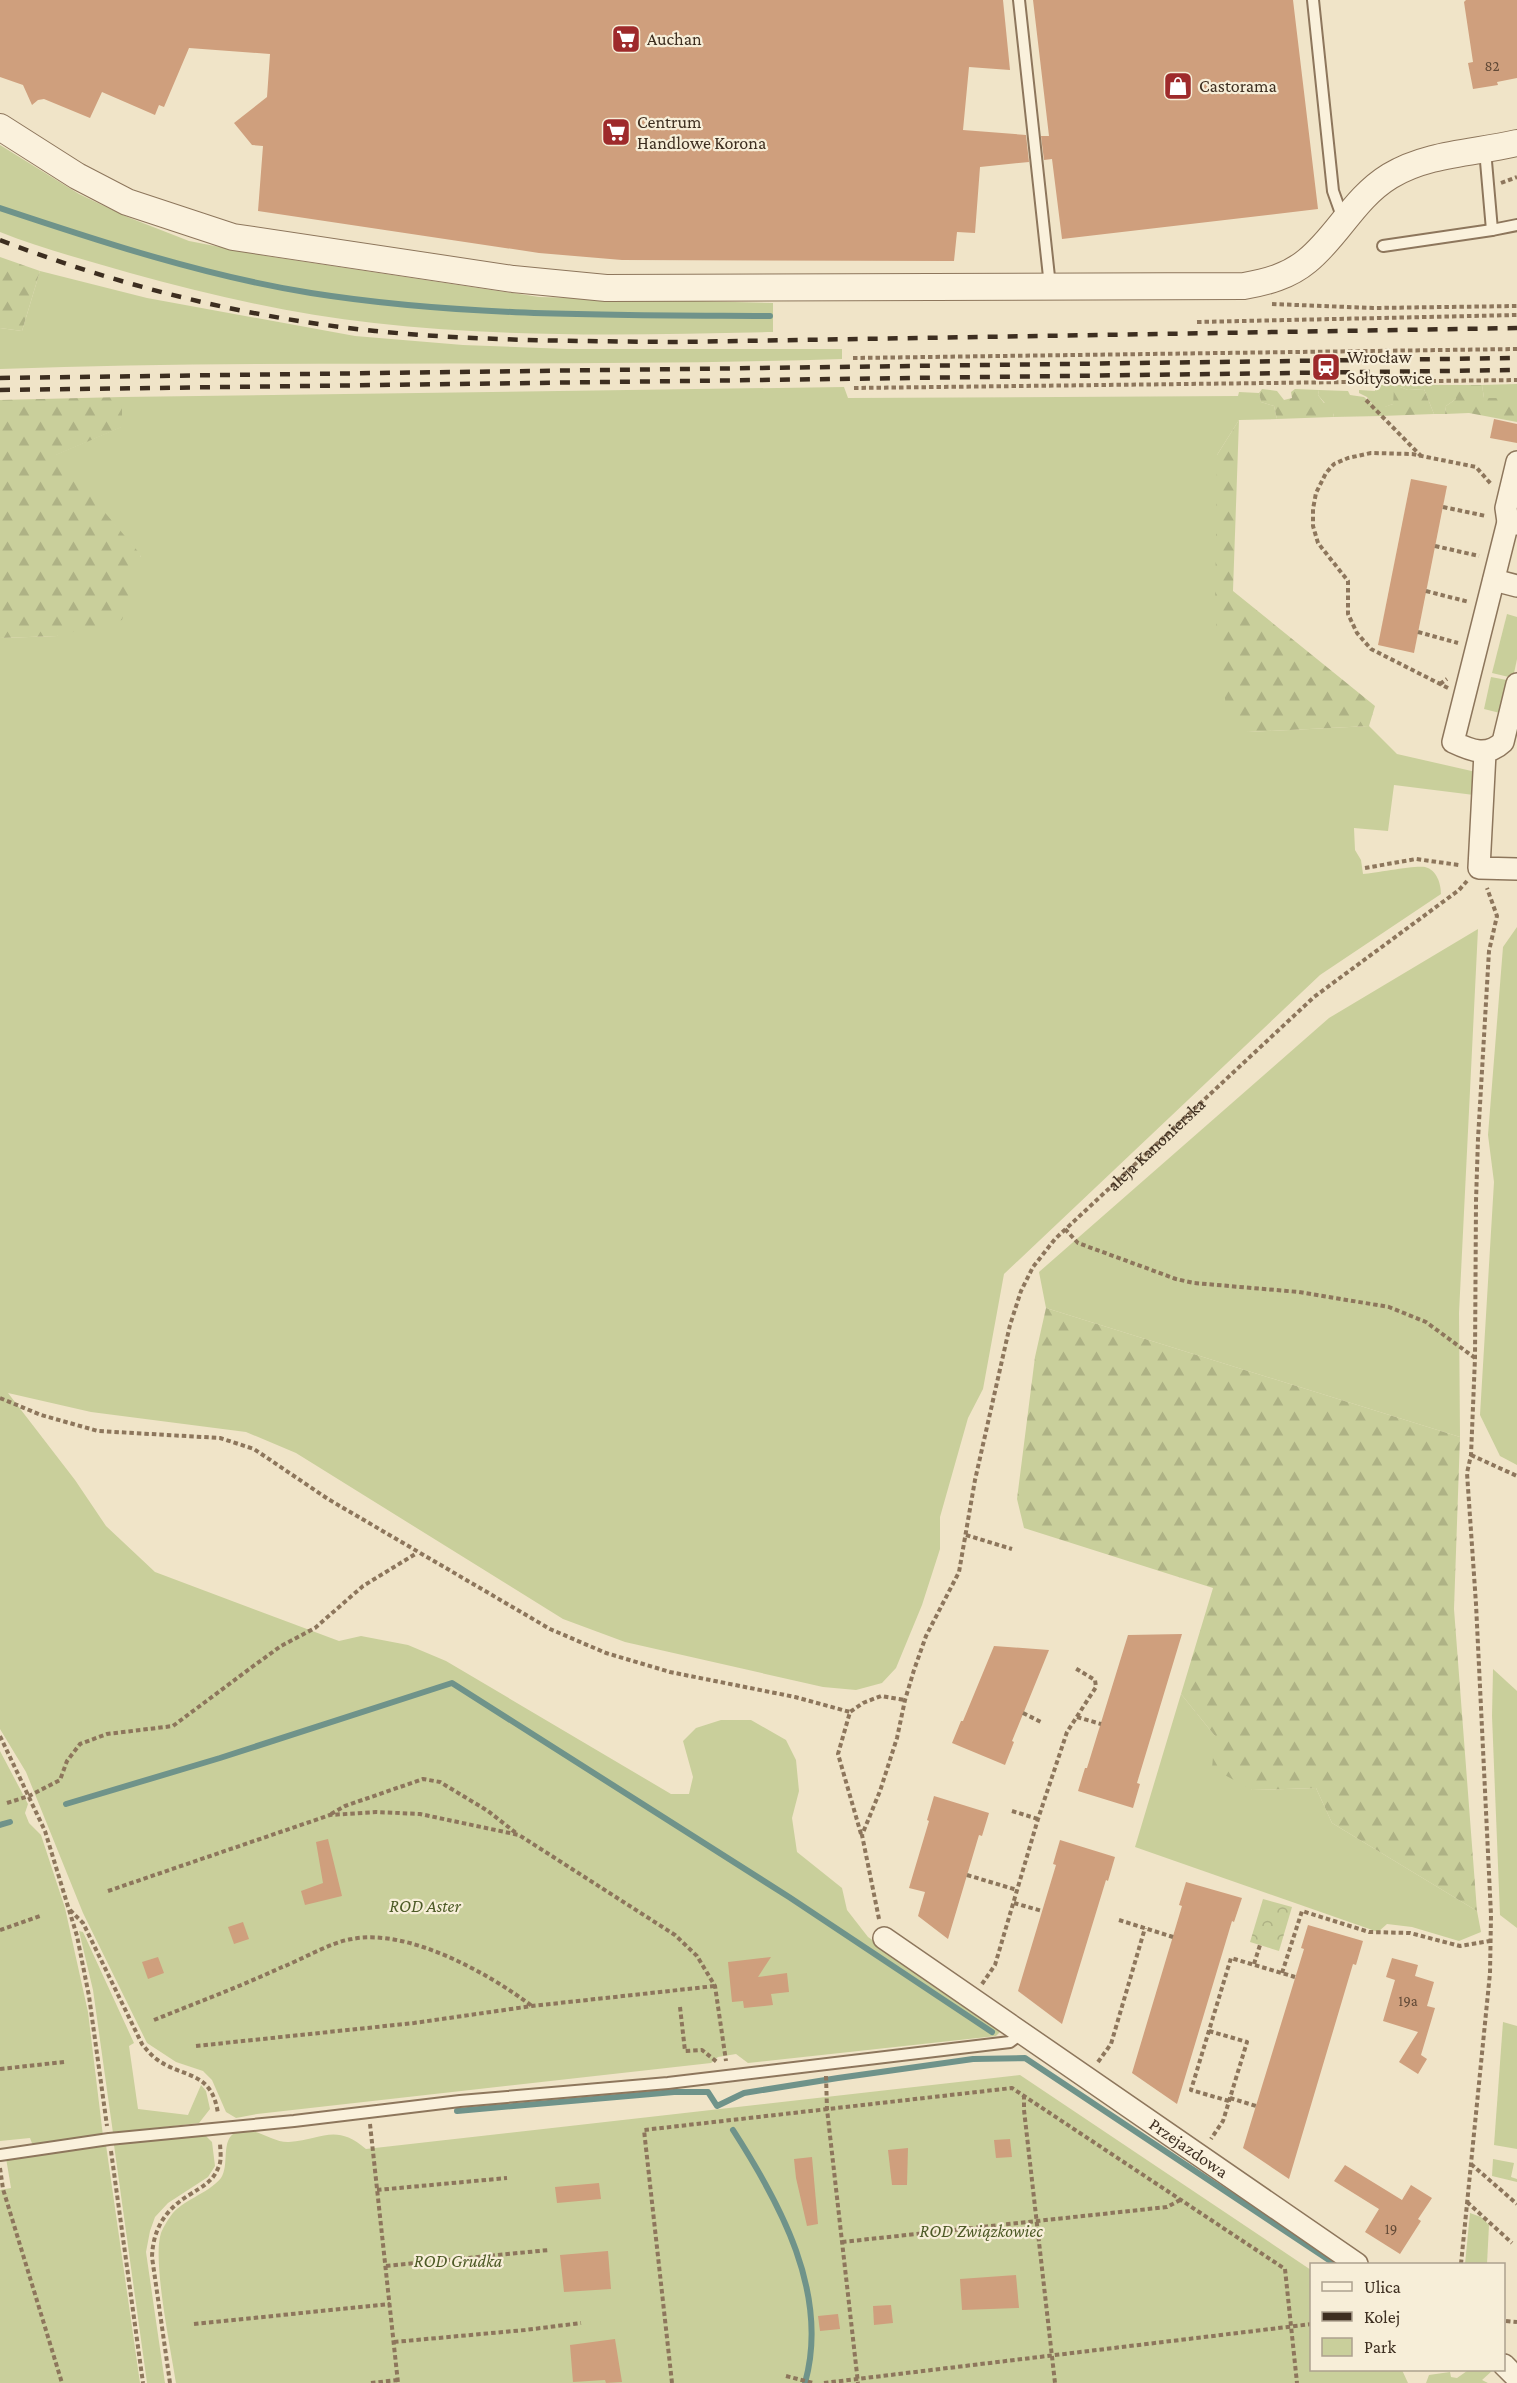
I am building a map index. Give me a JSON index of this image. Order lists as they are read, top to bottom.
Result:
{
  "streets": {
    "street": ["Przejazdowa"],
    "path": ["aleja Kanonierska"]
  },
  "parks": ["ROD Aster", "ROD Związkowiec", "ROD Grudka"],
  "places": {
    "supermarket": ["Auchan", "Centrum Handlowe Korona"],
    "shop": ["Castorama"],
    "station": ["Wrocław Sołtysowice"]
  },
  "house_numbers": ["82", "19a", "19"],
  "legend": ["Ulica", "Kolej", "Park"]
}
